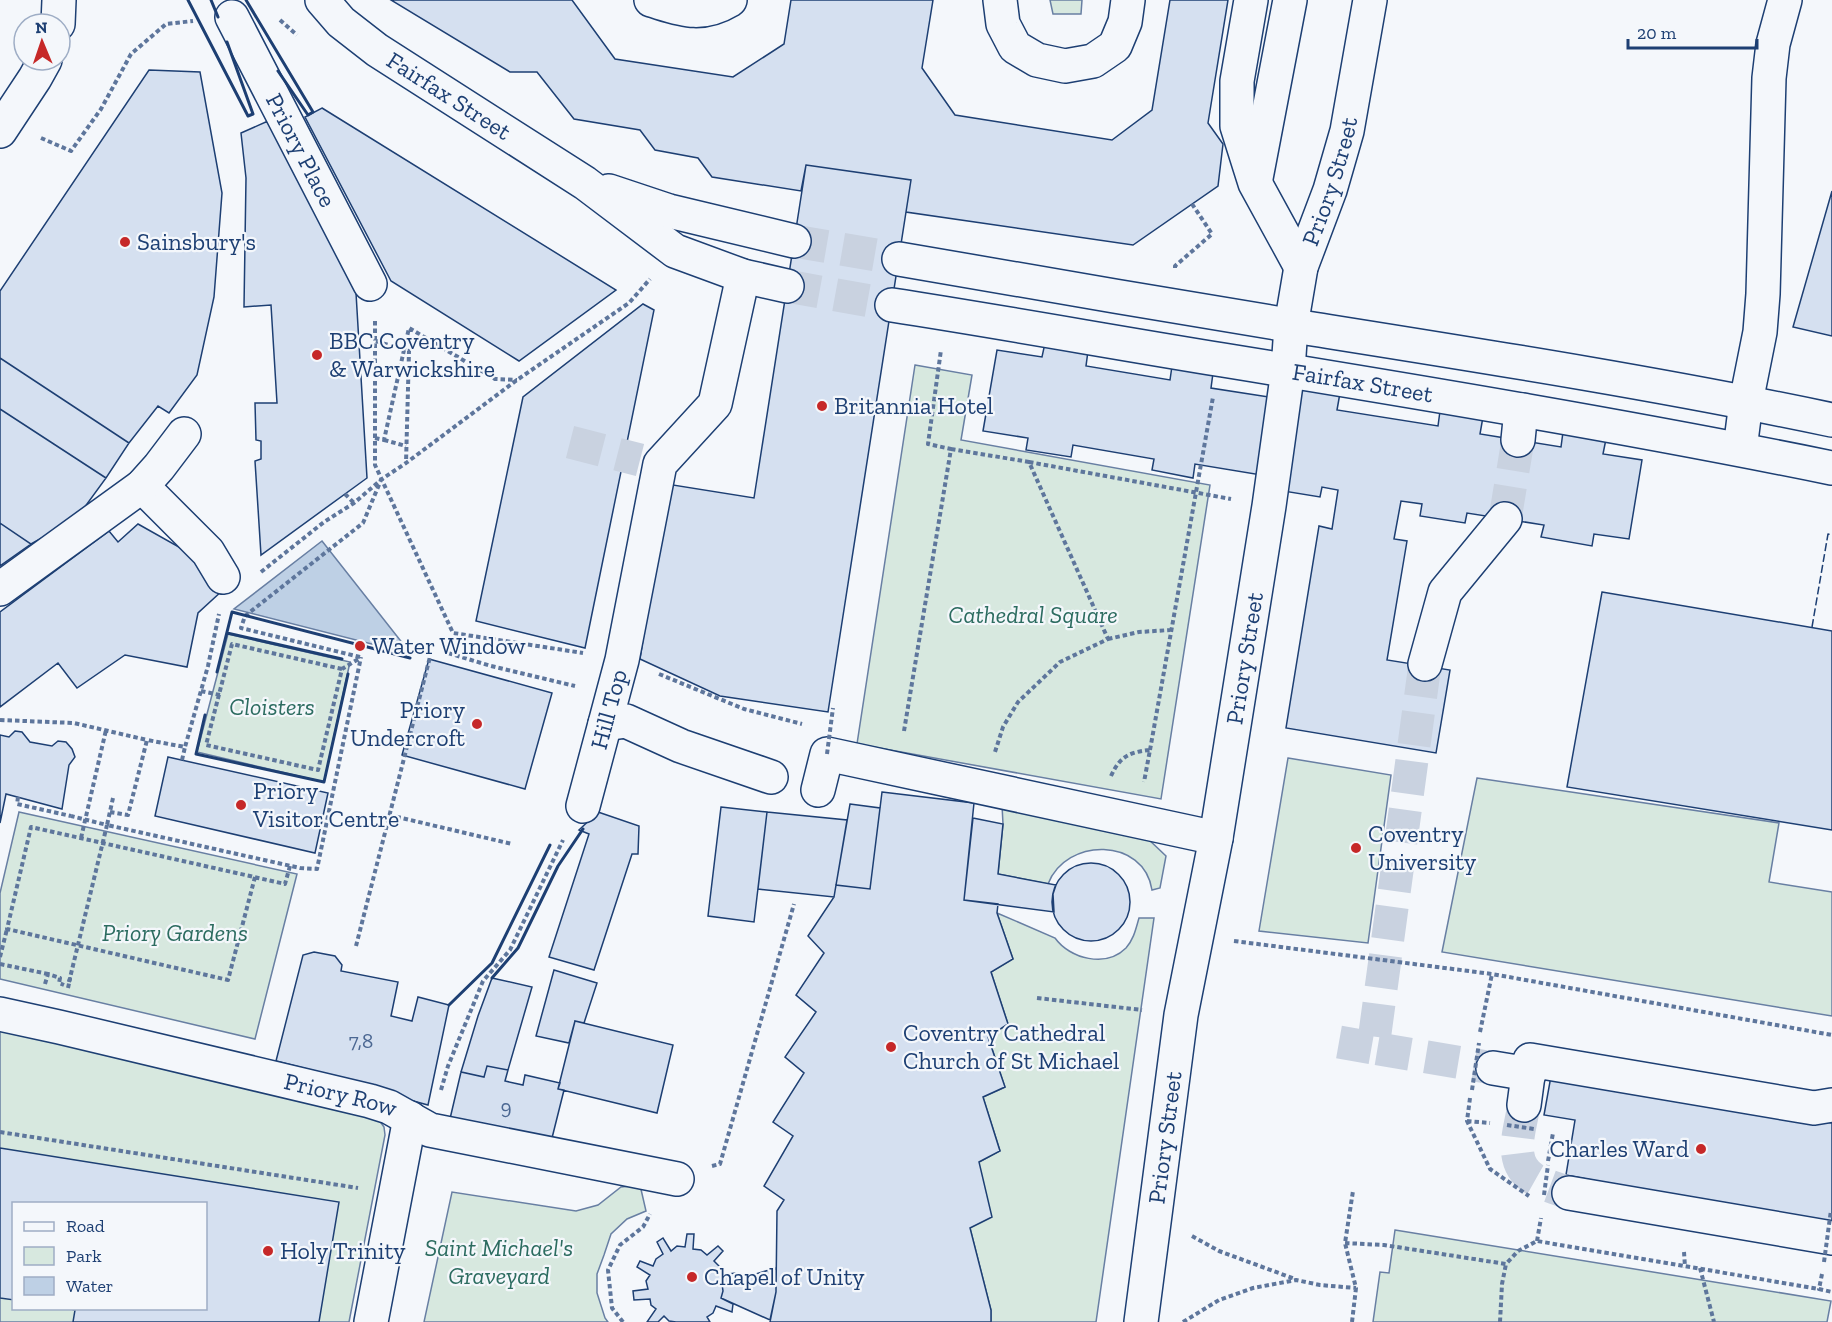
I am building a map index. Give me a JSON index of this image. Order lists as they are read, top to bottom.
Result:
{
  "streets": {
    "street": [
      "Fairfax Street",
      "Priory Place",
      "Priory Street",
      "Hill Top",
      "Priory Row"
    ]
  },
  "crossings": [
    ["Fairfax Street", "Priory Street"],
    ["Fairfax Street", "Hill Top"]
  ],
  "parks": [
    "Cathedral Square",
    "Cloisters",
    "Priory Gardens",
    "Saint Michael's Graveyard"
  ],
  "places": [
    "Sainsbury's",
    "BBC Coventry & Warwickshire",
    "Britannia Hotel",
    "Water Window",
    "Priory Undercroft",
    "Priory Visitor Centre",
    "Coventry University",
    "Coventry Cathedral Church of St Michael",
    "Charles Ward",
    "Holy Trinity",
    "Chapel of Unity"
  ],
  "house_numbers": ["7,8", "9"],
  "legend": ["Road", "Park", "Water"],
  "scale_bar": "20 m",
  "north": "top"
}
